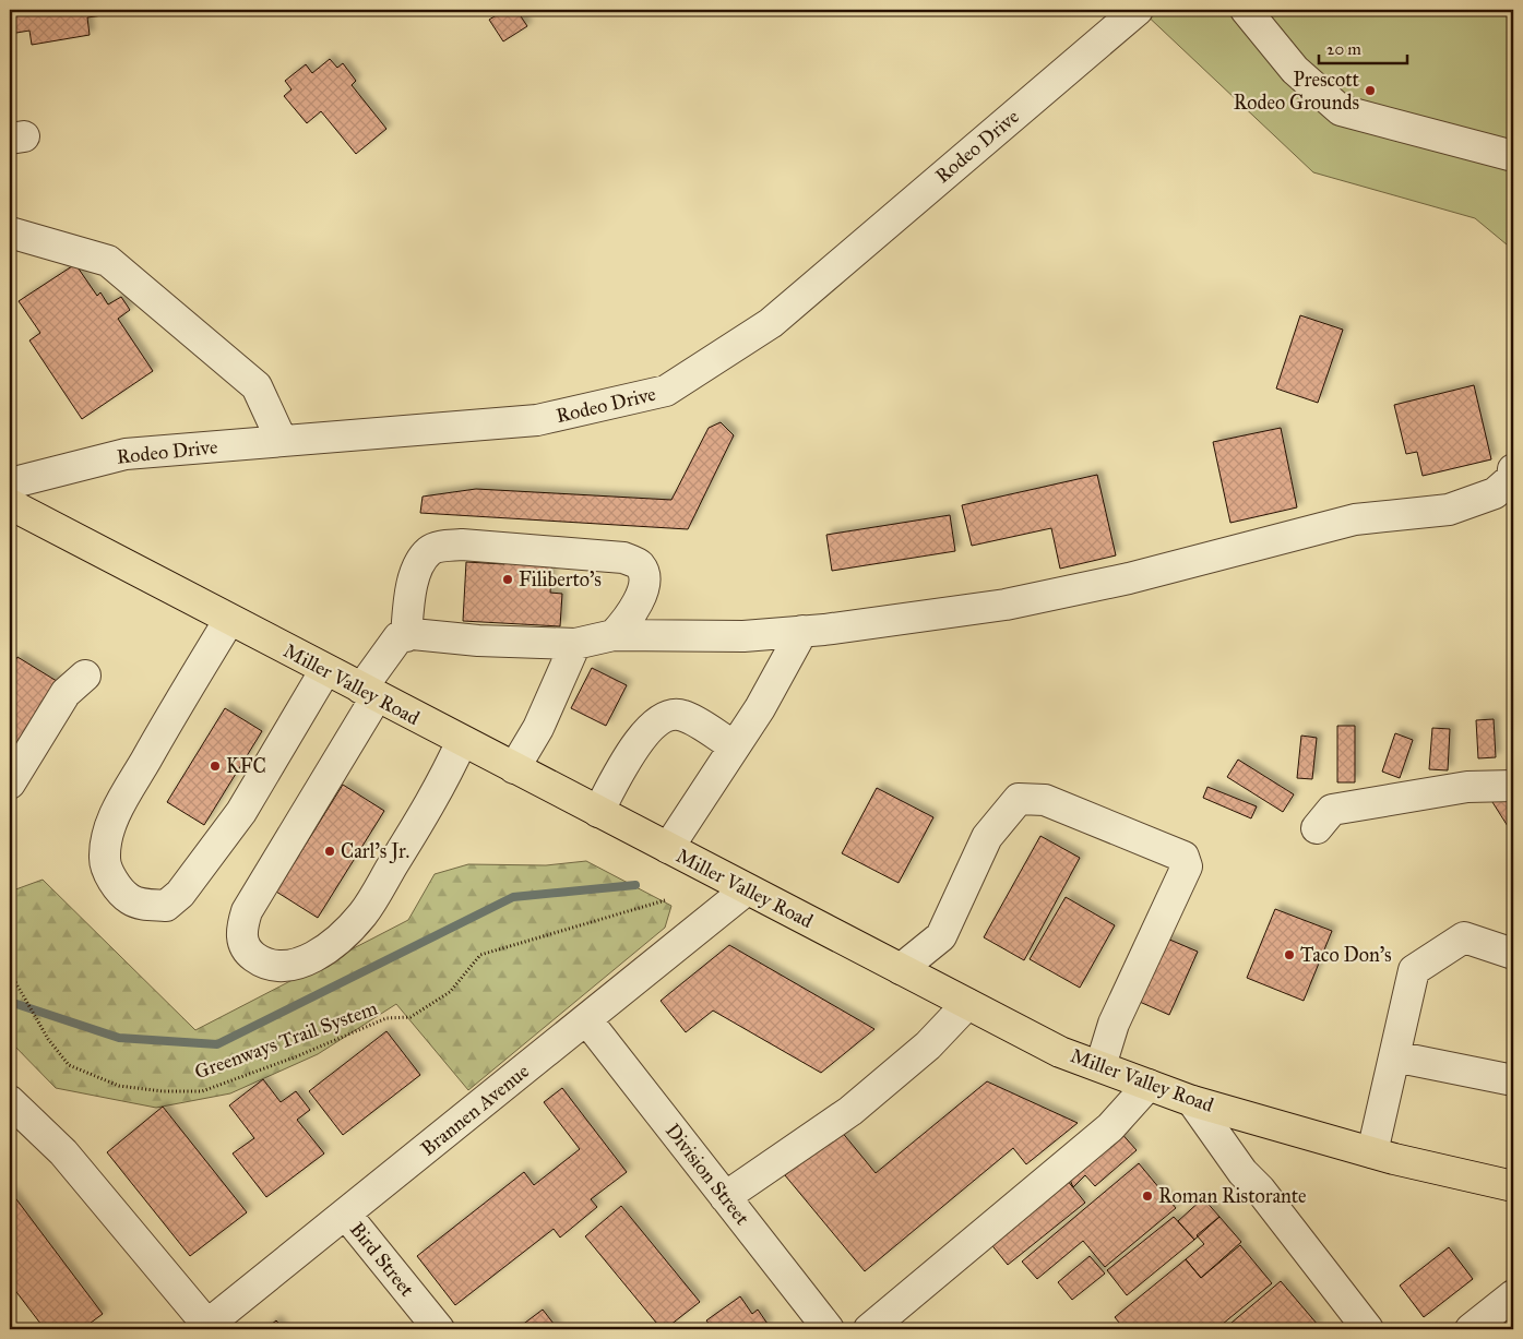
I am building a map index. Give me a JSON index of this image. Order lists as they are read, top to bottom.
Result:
{
  "streets": {
    "main road": ["Miller Valley Road"],
    "street": [
      "Rodeo Drive",
      "Brannen Avenue",
      "Division Street",
      "Bird Street"
    ],
    "path": ["Greenways Trail System"]
  },
  "crossings": [
    ["Miller Valley Road", "Brannen Avenue"],
    ["Brannen Avenue", "Division Street"],
    ["Brannen Avenue", "Bird Street"]
  ],
  "places": [
    "Prescott Rodeo Grounds",
    "Filiberto's",
    "KFC",
    "Carl's Jr.",
    "Taco Don's",
    "Roman Ristorante"
  ],
  "scale_bar": "20 m"
}
